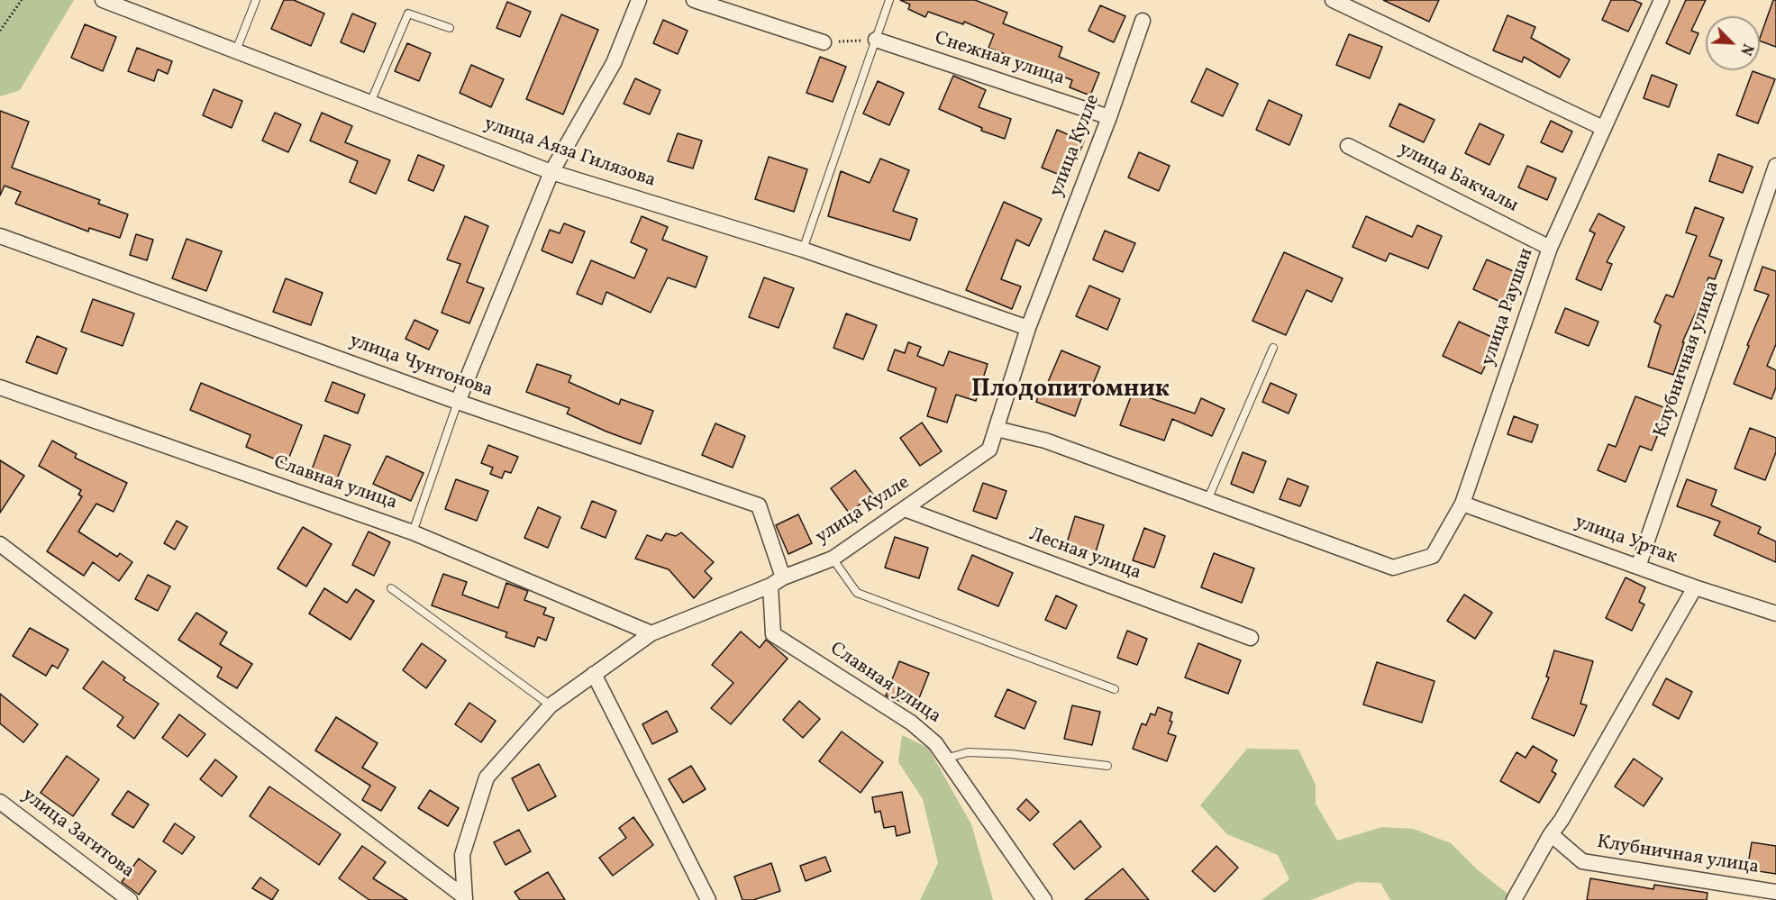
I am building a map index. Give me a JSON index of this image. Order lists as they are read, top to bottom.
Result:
{
  "streets": {
    "street": [
      "Снежная улица",
      "улица Кулле",
      "улица Аяза Гилязова",
      "улица Бакчалы",
      "улица Раушан",
      "Клубничная улица",
      "улица Чунтонова",
      "Славная улица",
      "улица Уртак",
      "Лесная улица",
      "улица Загитова"
    ]
  },
  "crossings": [
    ["Снежная улица", "улица Кулле"],
    ["улица Кулле", "улица Аяза Гилязова"],
    ["улица Кулле", "улица Раушан"],
    ["улица Кулле", "улица Чунтонова"],
    ["улица Кулле", "Славная улица"],
    ["улица Кулле", "Лесная улица"],
    ["улица Бакчалы", "улица Раушан"],
    ["улица Раушан", "улица Уртак"],
    ["Клубничная улица", "улица Уртак"]
  ],
  "districts": ["Плодопитомник"],
  "north": "bottom right"
}
